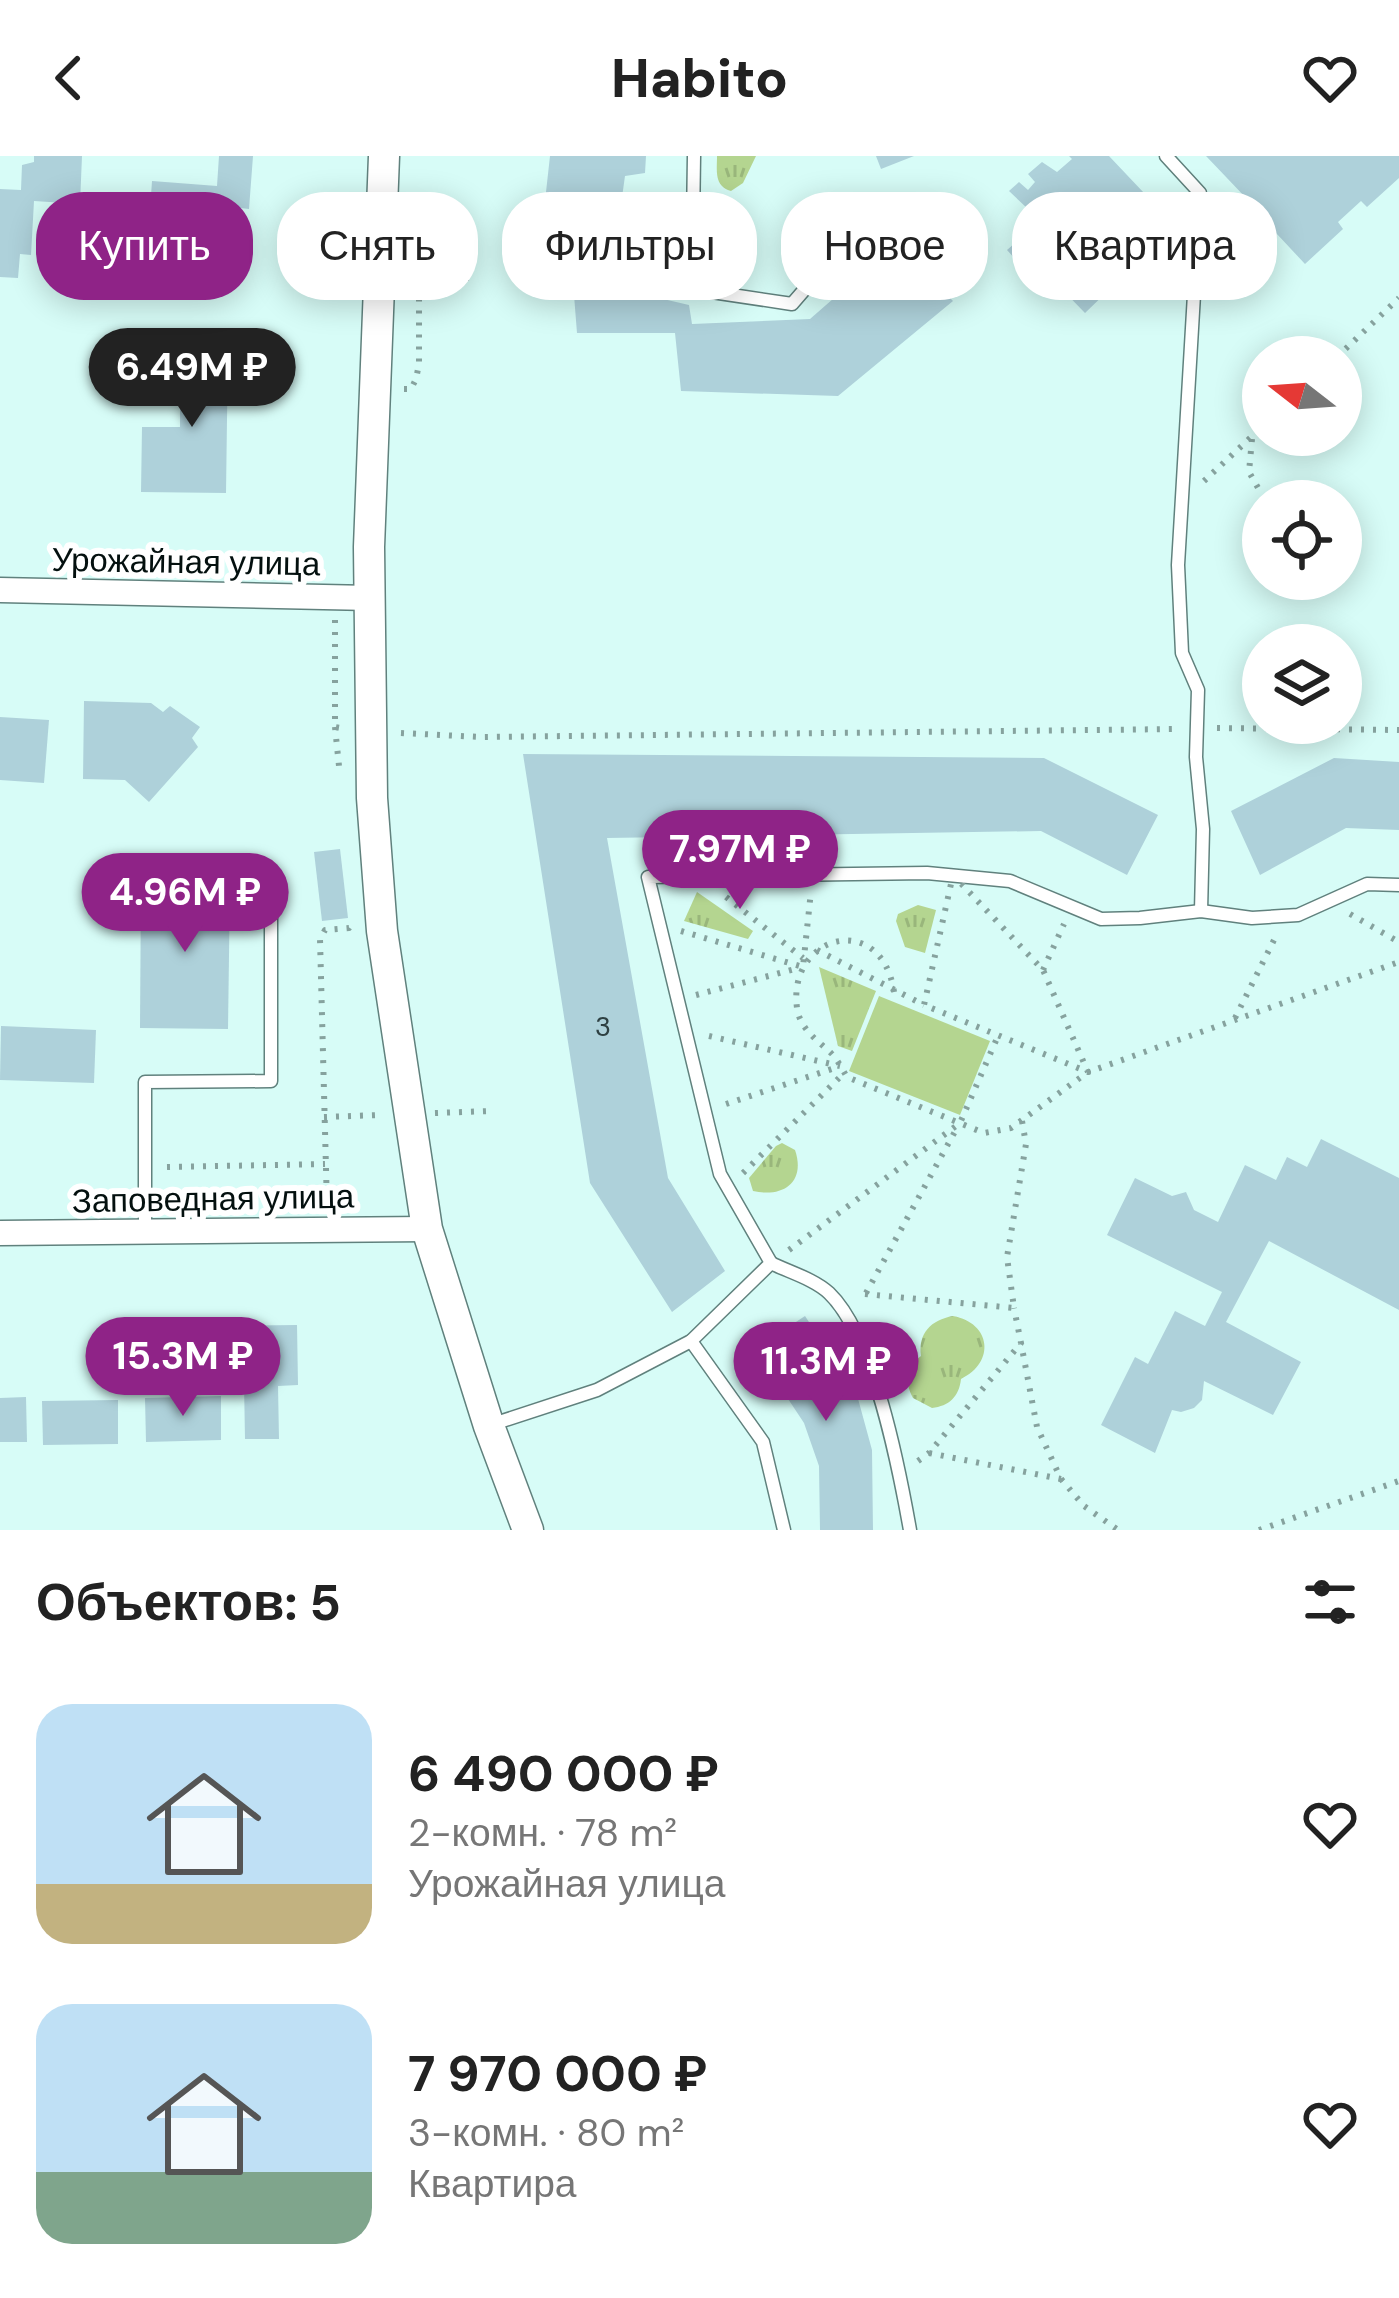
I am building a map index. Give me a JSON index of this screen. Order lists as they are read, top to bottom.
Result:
{
  "streets": {
    "street": ["Урожайная улица", "Заповедная улица"]
  },
  "house_numbers": ["3"],
  "north": "left",
  "page": {
    "header": "Habito",
    "chip": [
      "Купить",
      "Снять",
      "Фильтры",
      "Новое",
      "Квартира"
    ],
    "price": [
      "6.49M ₽",
      "7.97M ₽",
      "4.96M ₽",
      "15.3M ₽",
      "11.3M ₽"
    ],
    "heading": "Объектов: 5",
    "list": [
      {
        "name": "6 490 000 ₽",
        "note": "2-комн. · 78 m² · Урожайная улица"
      },
      {
        "name": "7 970 000 ₽",
        "note": "3-комн. · 80 m² · Квартира"
      }
    ]
  }
}
